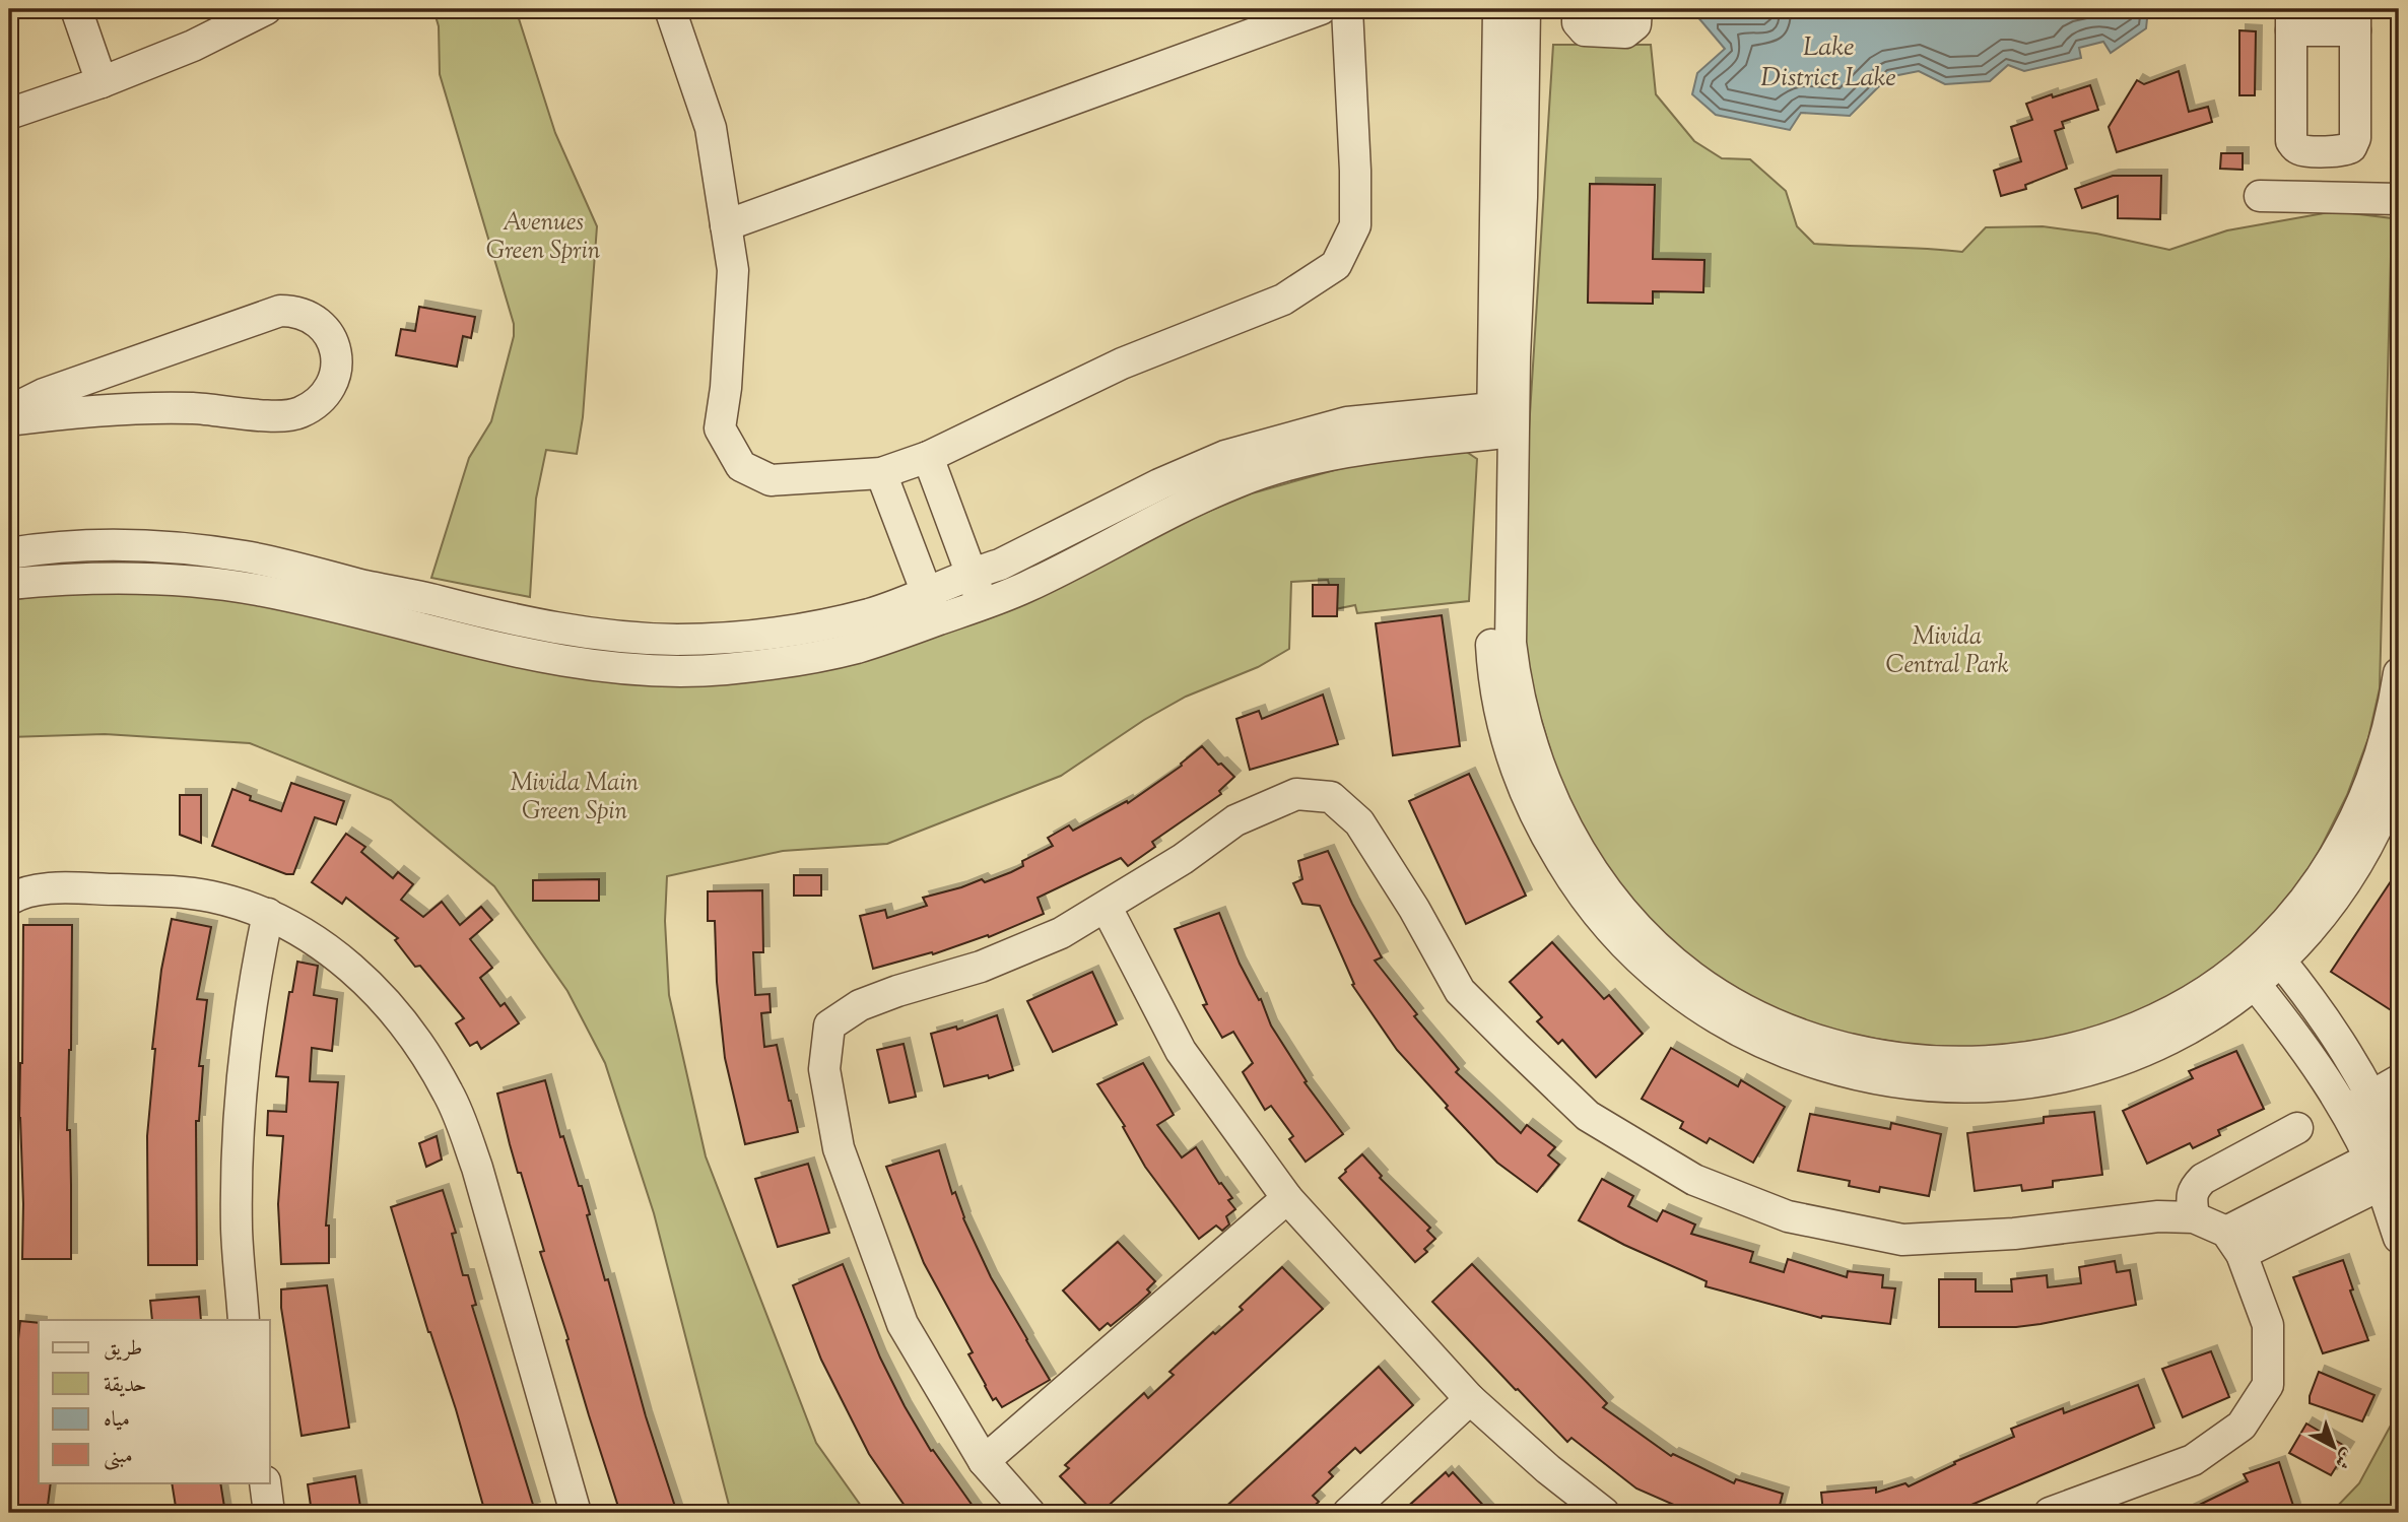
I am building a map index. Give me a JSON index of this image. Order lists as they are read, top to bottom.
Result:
{
  "water": ["Lake District Lake"],
  "parks": ["Avenues Green Sprin", "Mivida Central Park", "Mivida Main Green Spin"],
  "legend": [
    "طريق",
    "حديقة",
    "مياه",
    "مبنى"
  ],
  "north": "bottom right"
}
